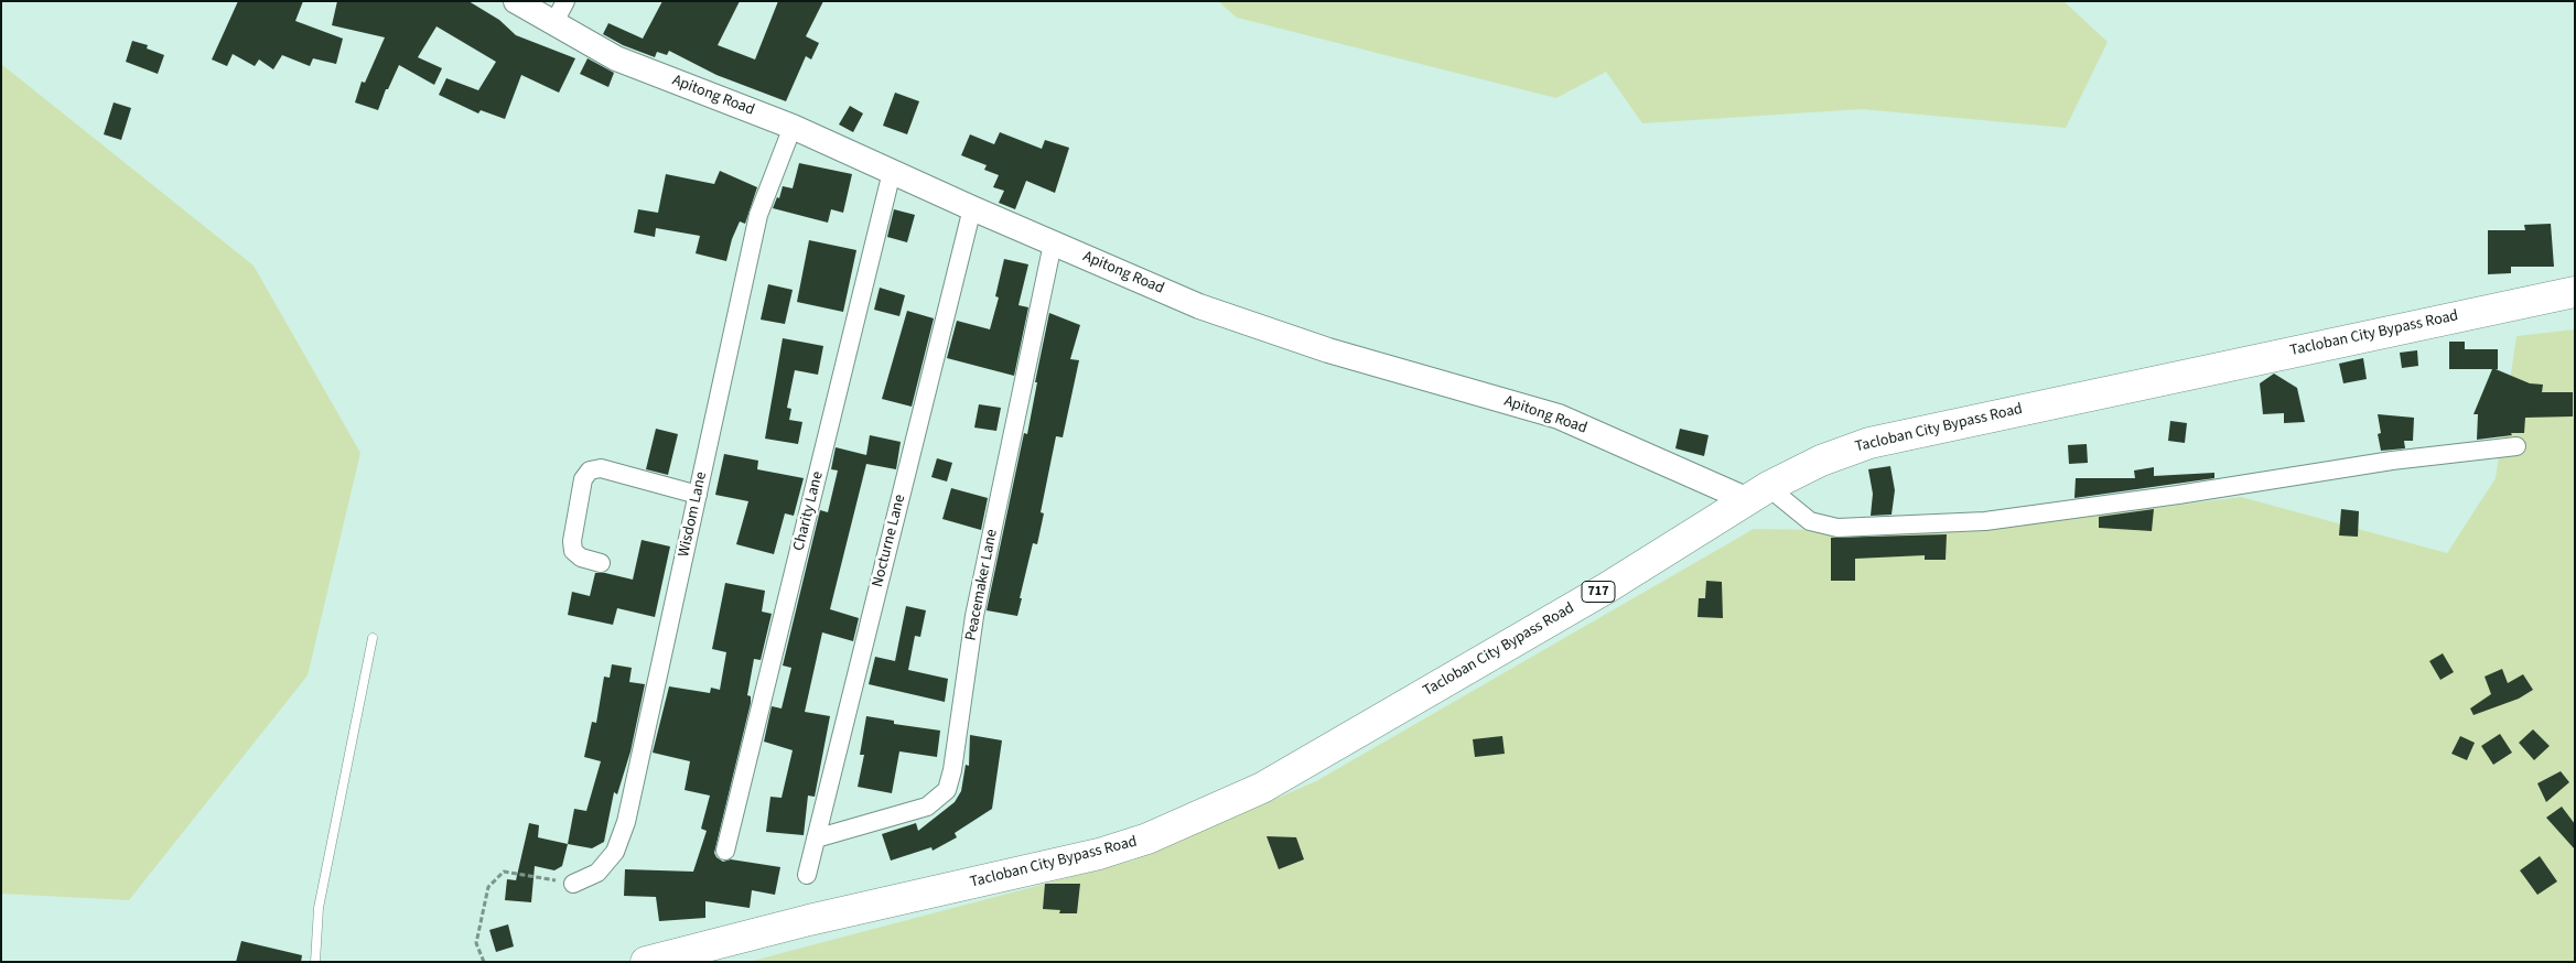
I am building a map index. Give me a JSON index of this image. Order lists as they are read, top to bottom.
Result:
{
  "streets": {
    "highway": ["Tacloban City Bypass Road", "717"],
    "street": [
      "Apitong Road",
      "Charity Lane",
      "Wisdom Lane",
      "Nocturne Lane",
      "Peacemaker Lane"
    ]
  },
  "crossings": [
    ["Apitong Road", "Tacloban City Bypass Road"],
    ["Apitong Road", "Charity Lane"],
    ["Apitong Road", "Wisdom Lane"],
    ["Apitong Road", "Nocturne Lane"],
    ["Apitong Road", "Peacemaker Lane"],
    ["Nocturne Lane", "Peacemaker Lane"]
  ]
}
